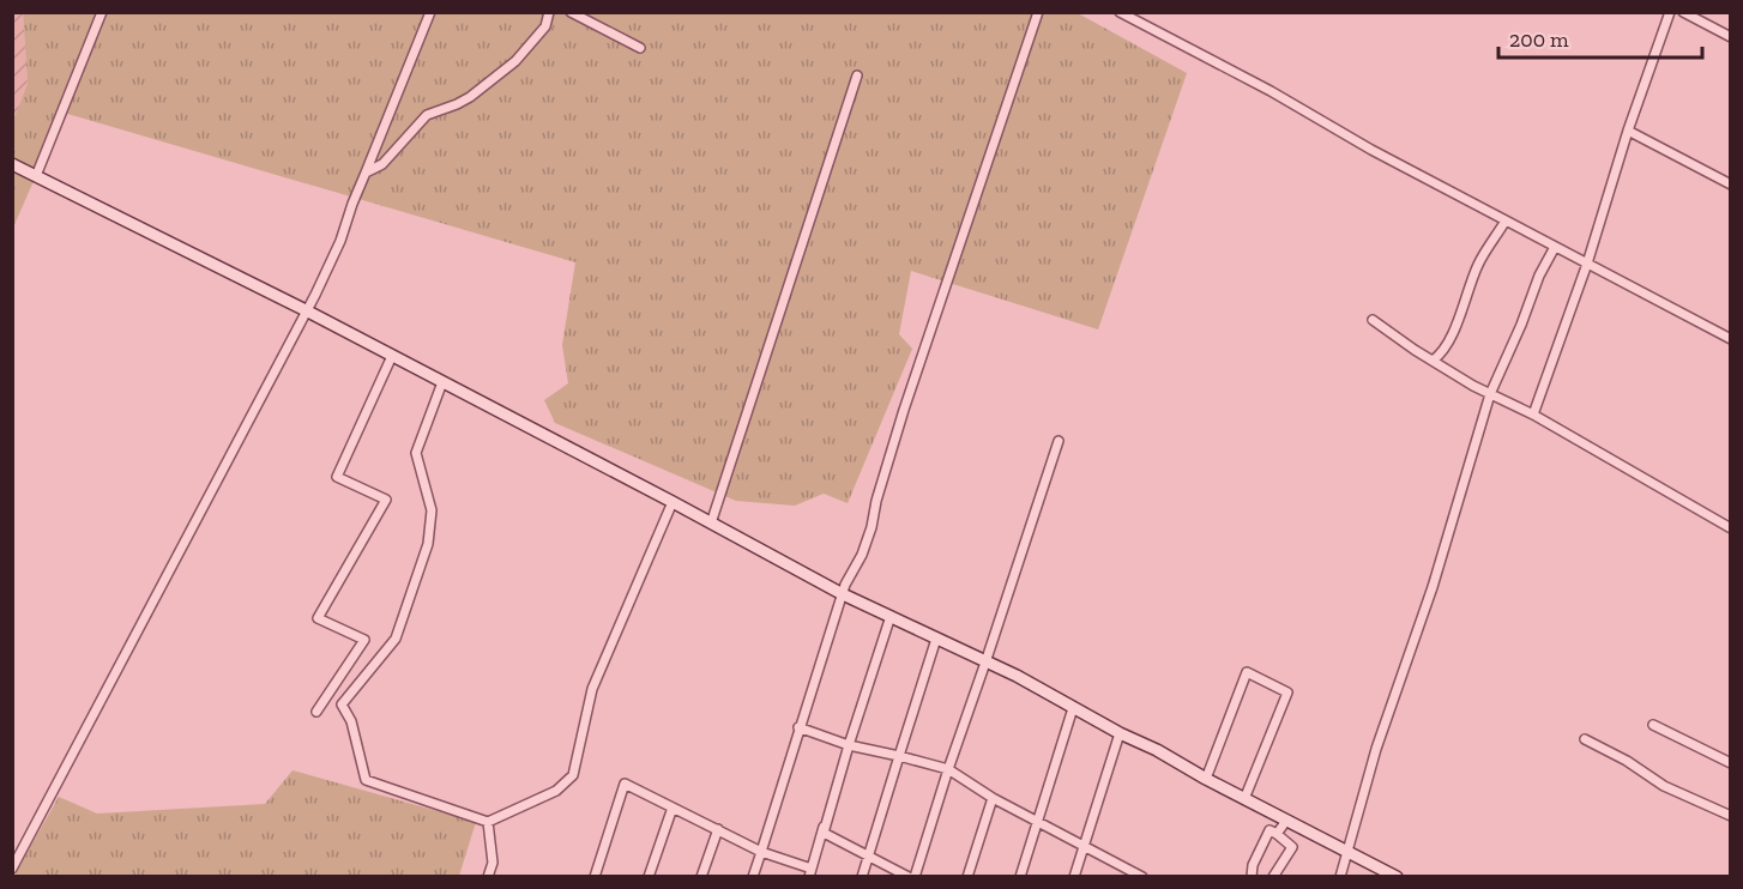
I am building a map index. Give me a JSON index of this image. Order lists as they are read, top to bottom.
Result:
{
  "scale_bar": "200 m"
}
